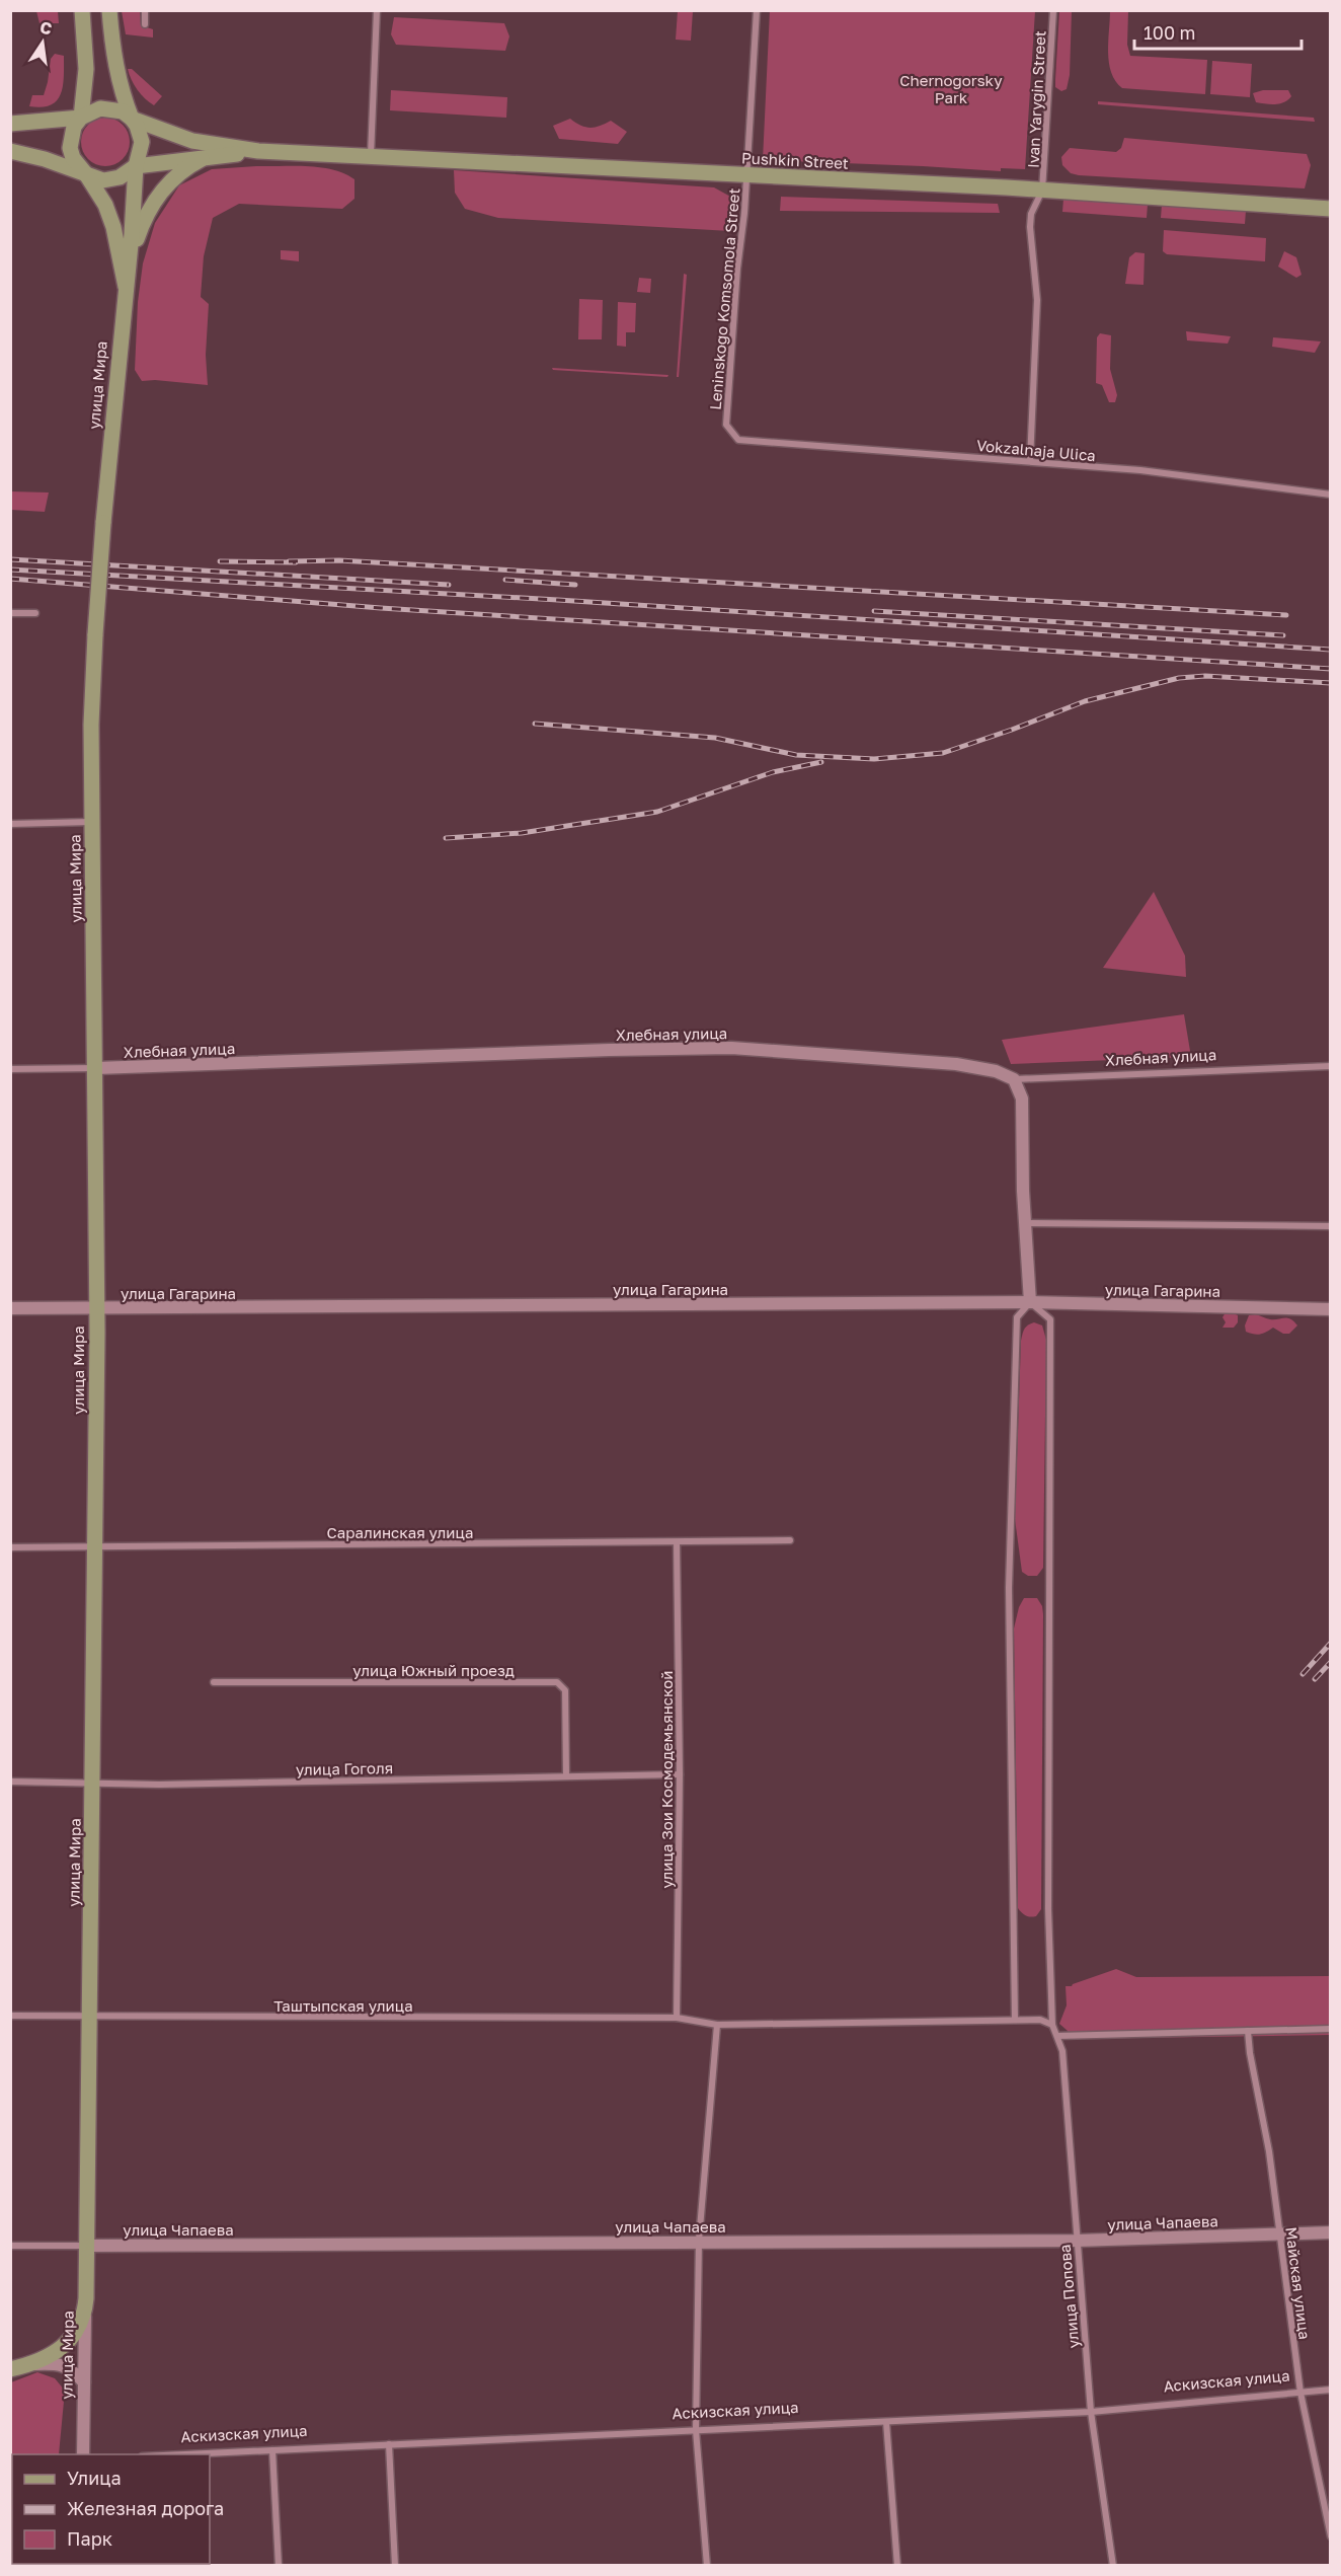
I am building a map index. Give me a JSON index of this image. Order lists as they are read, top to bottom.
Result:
{
  "streets": {
    "main road": ["Pushkin Street", "улица Мира"],
    "street": [
      "Ivan Yarygin Street",
      "Leninskogo Komsomola Street",
      "Vokzalnaja Ulica",
      "Хлебная улица",
      "улица Гагарина",
      "Саралинская улица",
      "улица Южный проезд",
      "улица Гоголя",
      "улица Зои Космодемьянской",
      "Таштыпская улица",
      "улица Чапаева",
      "Майская улица",
      "улица Попова",
      "Аскизская улица"
    ]
  },
  "crossings": [
    ["Ivan Yarygin Street", "Pushkin Street"],
    ["Ivan Yarygin Street", "Vokzalnaja Ulica"],
    ["Pushkin Street", "Leninskogo Komsomola Street"],
    ["Leninskogo Komsomola Street", "Vokzalnaja Ulica"],
    ["улица Мира", "Хлебная улица"],
    ["улица Мира", "улица Гагарина"],
    ["улица Мира", "Саралинская улица"],
    ["улица Мира", "улица Гоголя"],
    ["улица Мира", "Таштыпская улица"],
    ["улица Мира", "улица Чапаева"],
    ["Саралинская улица", "улица Зои Космодемьянской"],
    ["улица Южный проезд", "улица Гоголя"],
    ["улица Гоголя", "улица Зои Космодемьянской"],
    ["улица Зои Космодемьянской", "Таштыпская улица"],
    ["Таштыпская улица", "улица Попова"],
    ["улица Чапаева", "Майская улица"],
    ["улица Чапаева", "улица Попова"],
    ["Майская улица", "Аскизская улица"],
    ["улица Попова", "Аскизская улица"]
  ],
  "parks": ["Chernogorsky Park"],
  "legend": ["Улица", "Железная дорога", "Парк"],
  "scale_bar": "100 m",
  "north": "top"
}
